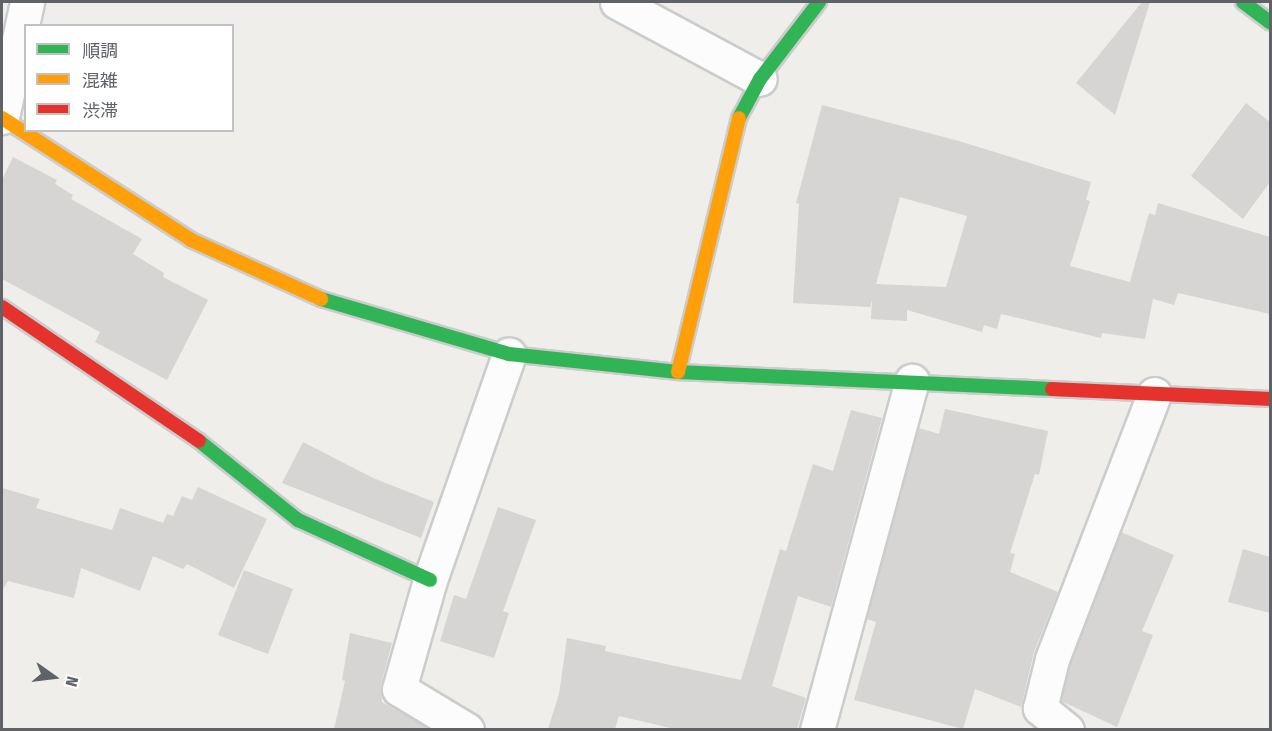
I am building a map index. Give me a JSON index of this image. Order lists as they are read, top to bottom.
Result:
{
  "legend": ["順調", "混雑", "渋滞"],
  "north": "right"
}
